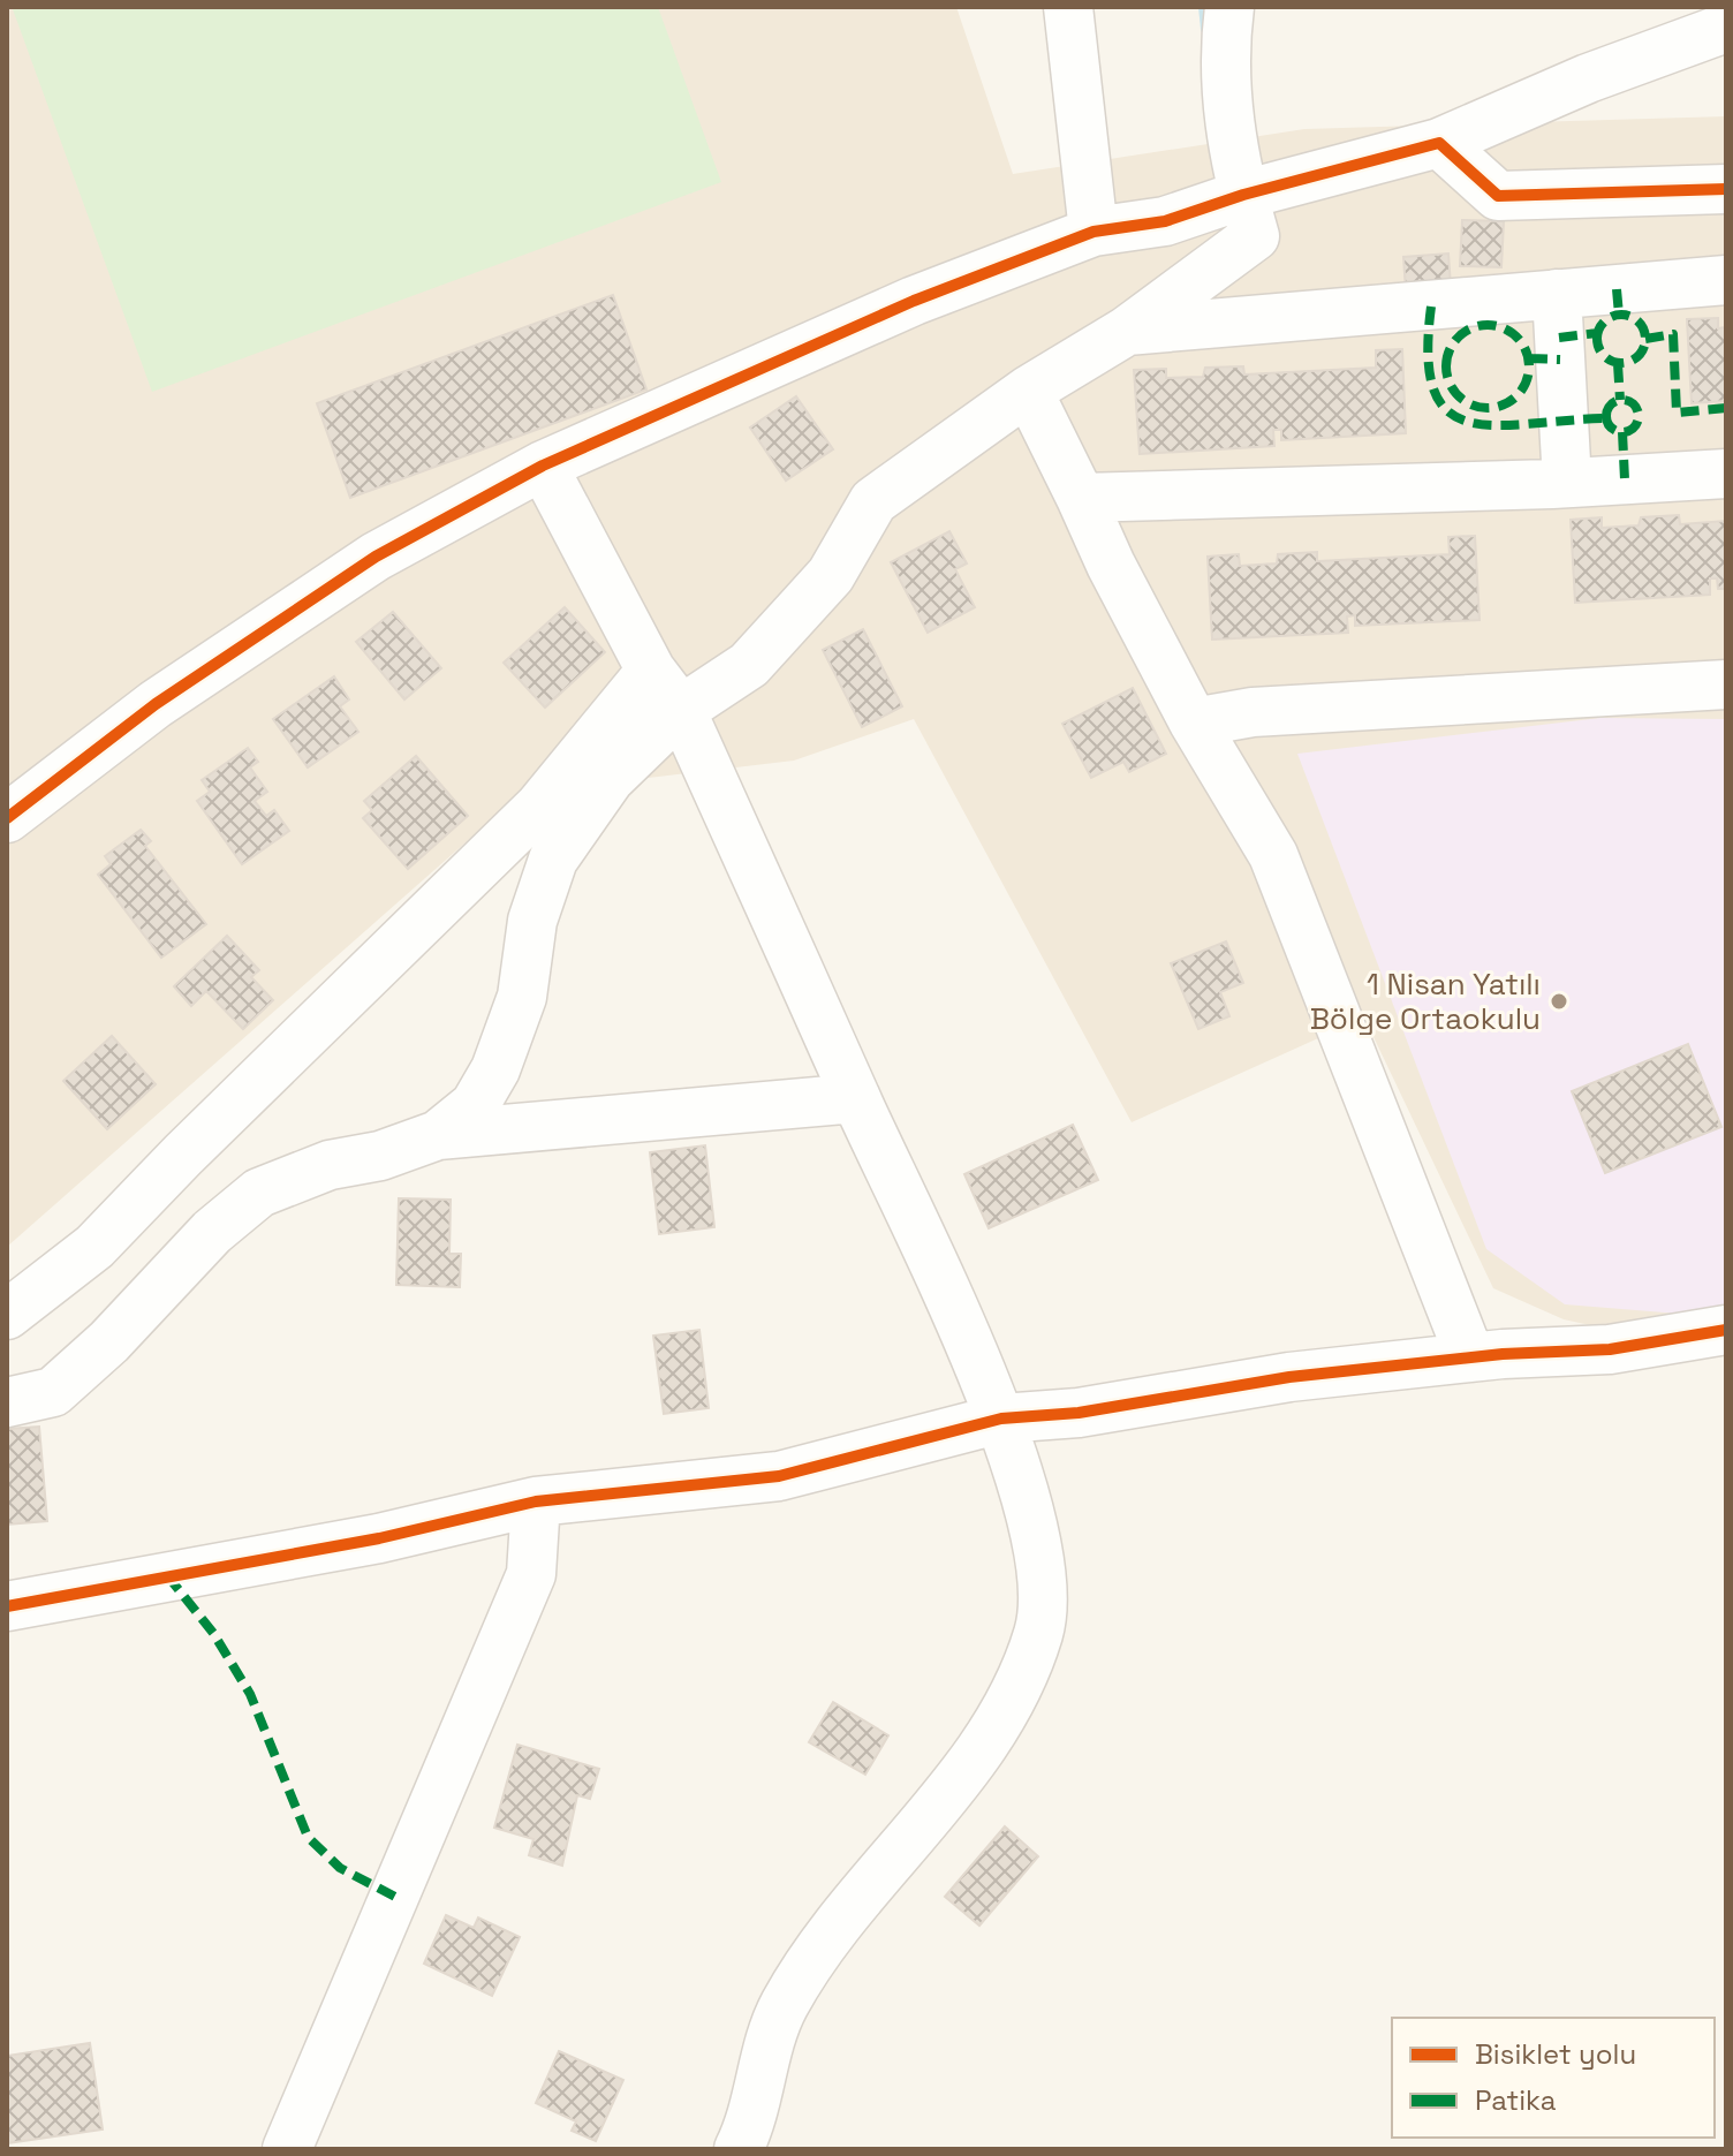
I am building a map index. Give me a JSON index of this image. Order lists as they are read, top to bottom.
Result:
{
  "places": ["1 Nisan Yatılı Bölge Ortaokulu"],
  "legend": ["Bisiklet yolu", "Patika"]
}
